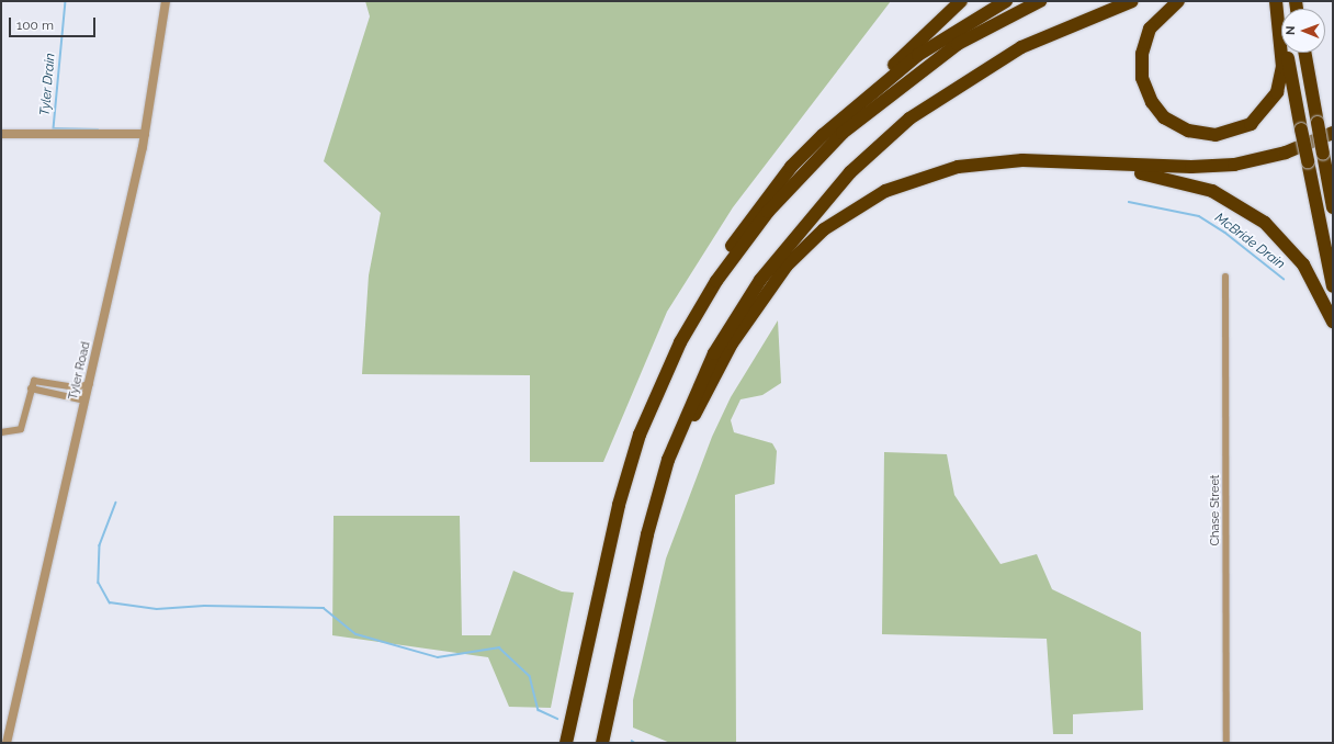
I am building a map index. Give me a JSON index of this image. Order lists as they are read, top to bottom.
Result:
{
  "streets": {
    "street": ["Tyler Road", "Chase Street"]
  },
  "water": ["Tyler Drain", "McBride Drain"],
  "scale_bar": "100 m",
  "north": "left"
}
